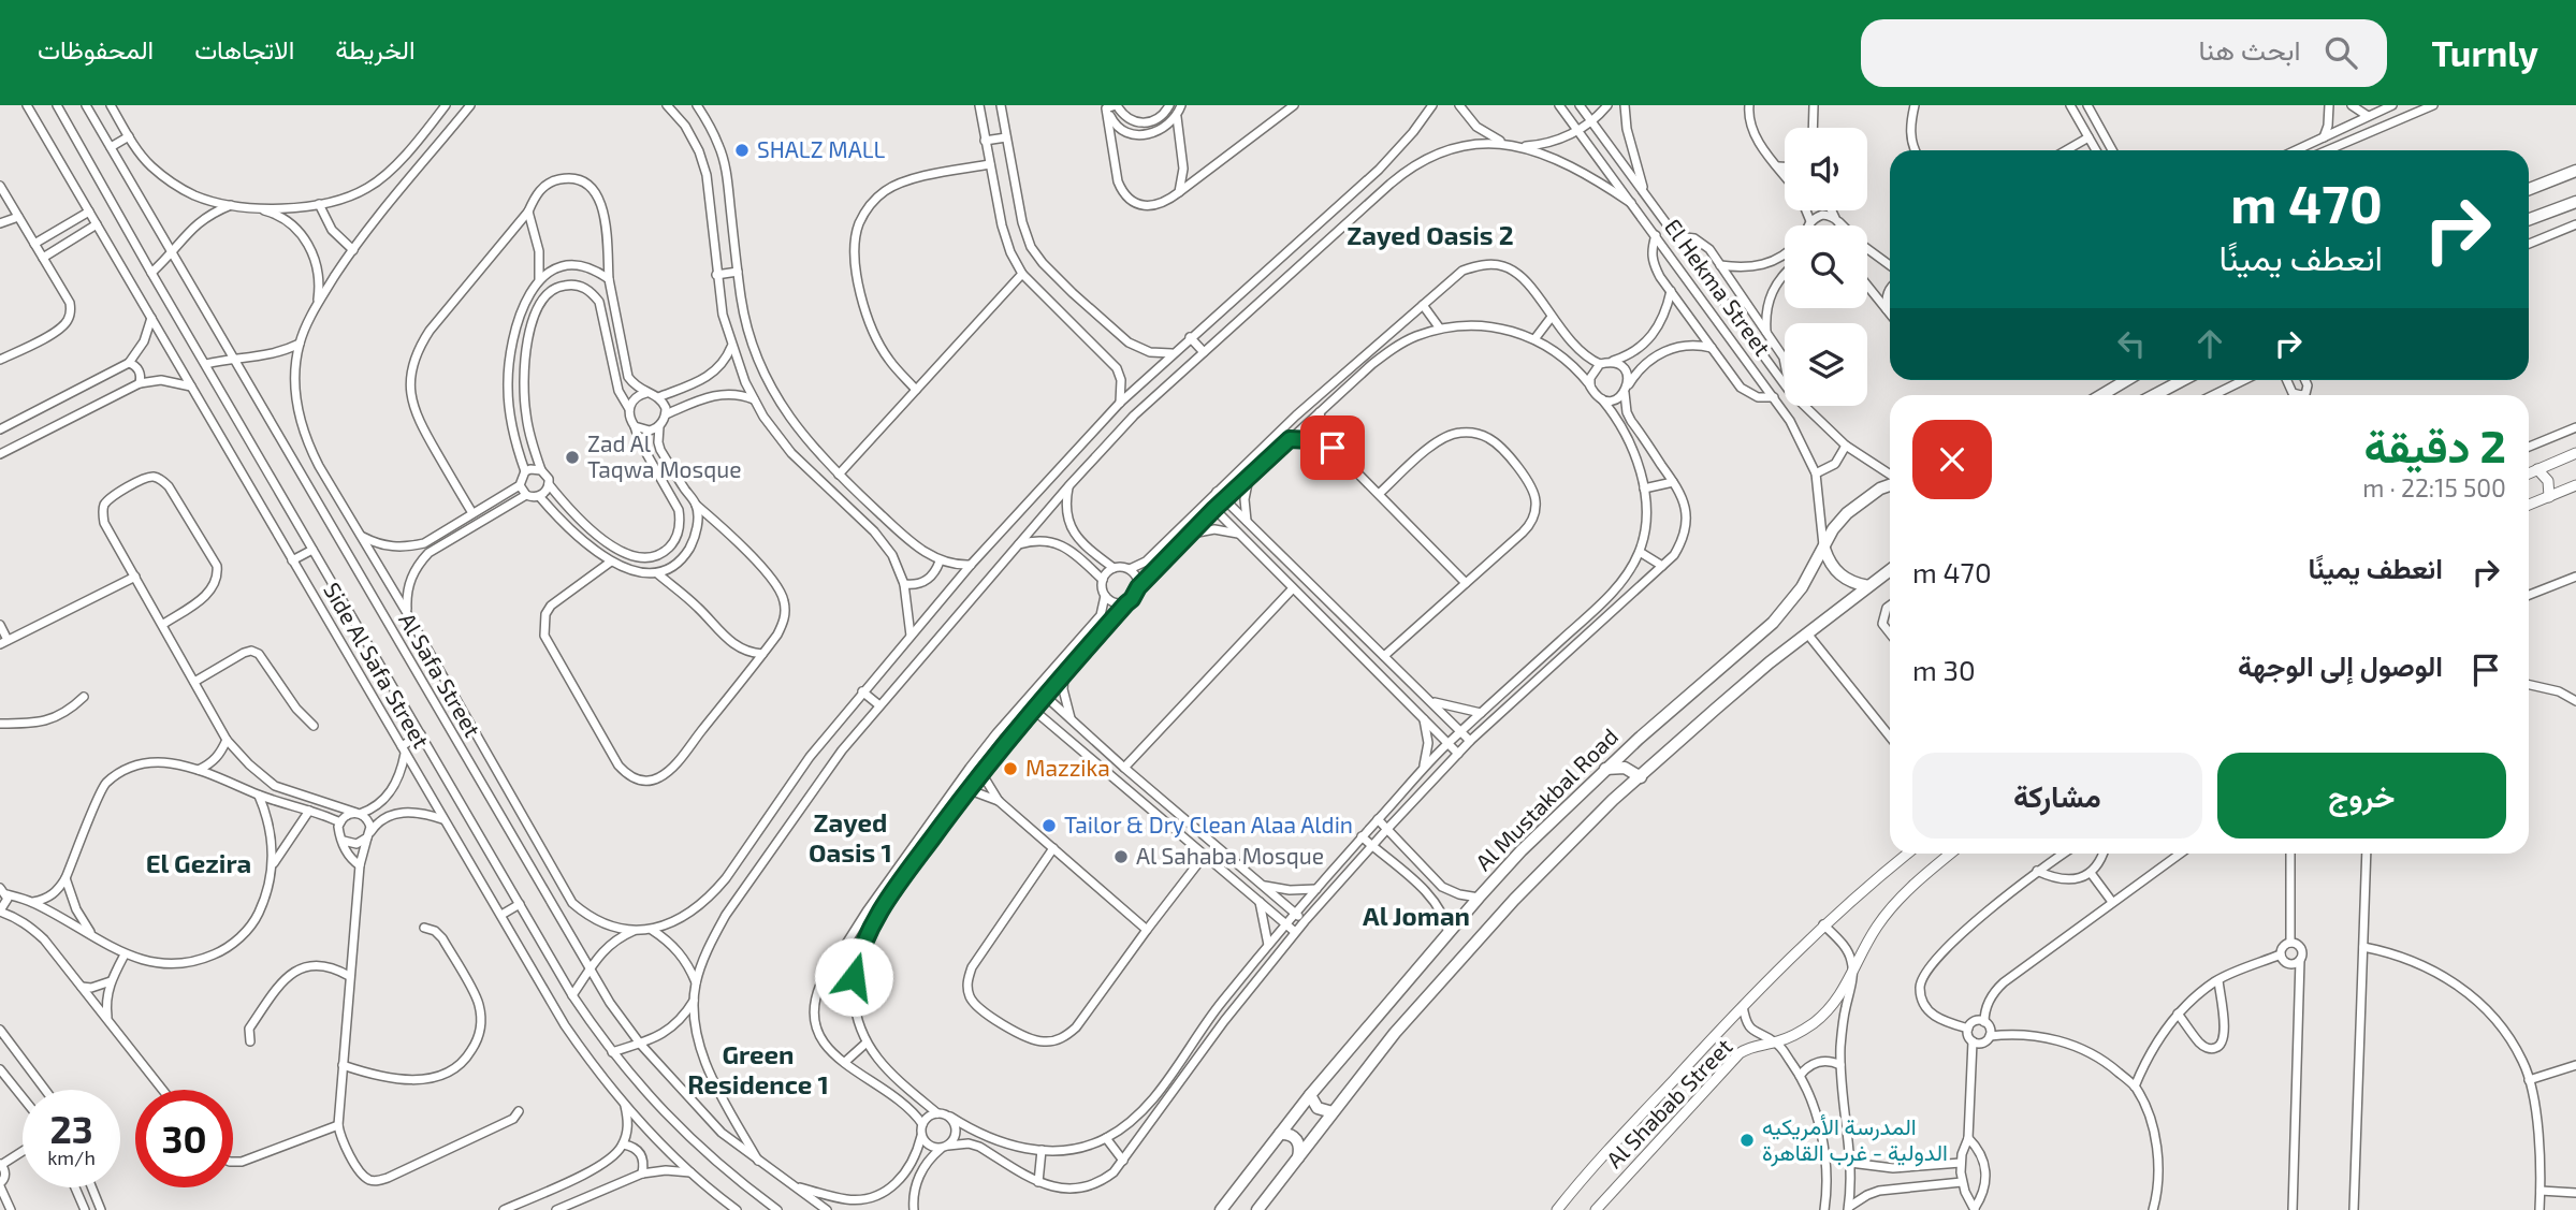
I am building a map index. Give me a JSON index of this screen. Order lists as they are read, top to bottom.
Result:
{
  "streets": {
    "main road": ["Al Mustakbal Road"],
    "street": [
      "El Hekma Street",
      "Side Al Safa Street",
      "Al Safa Street",
      "Al Shabab Street"
    ]
  },
  "crossings": [
    ["El Hekma Street", "Al Mustakbal Road"]
  ],
  "districts": [
    "Zayed Oasis 2",
    "Zayed Oasis 1",
    "El Gezira",
    "Al Joman",
    "Green Residence 1"
  ],
  "places": [
    "SHALZ MALL",
    "Zad Al Taqwa Mosque",
    "Mazzika",
    "Tailor & Dry Clean Alaa Aldin",
    "Al Sahaba Mosque",
    "المدرسة الأمريكيه الدولية - غرب القاهرة"
  ],
  "page": {
    "header": "Turnly",
    "search": "ابحث هنا",
    "nav": ["الخريطة", "الاتجاهات", "المحفوظات"],
    "turn": ["470 m", "انعطف يمينًا"],
    "heading": ["2 دقيقة", "500 m · 22:15"],
    "list": [
      {
        "name": "انعطف يمينًا",
        "value": "470 m"
      },
      {
        "name": "الوصول إلى الوجهة",
        "value": "30 m"
      }
    ],
    "buttons": ["خروج", "مشاركة"],
    "speed": "23 km/h",
    "limit": "30"
  }
}
